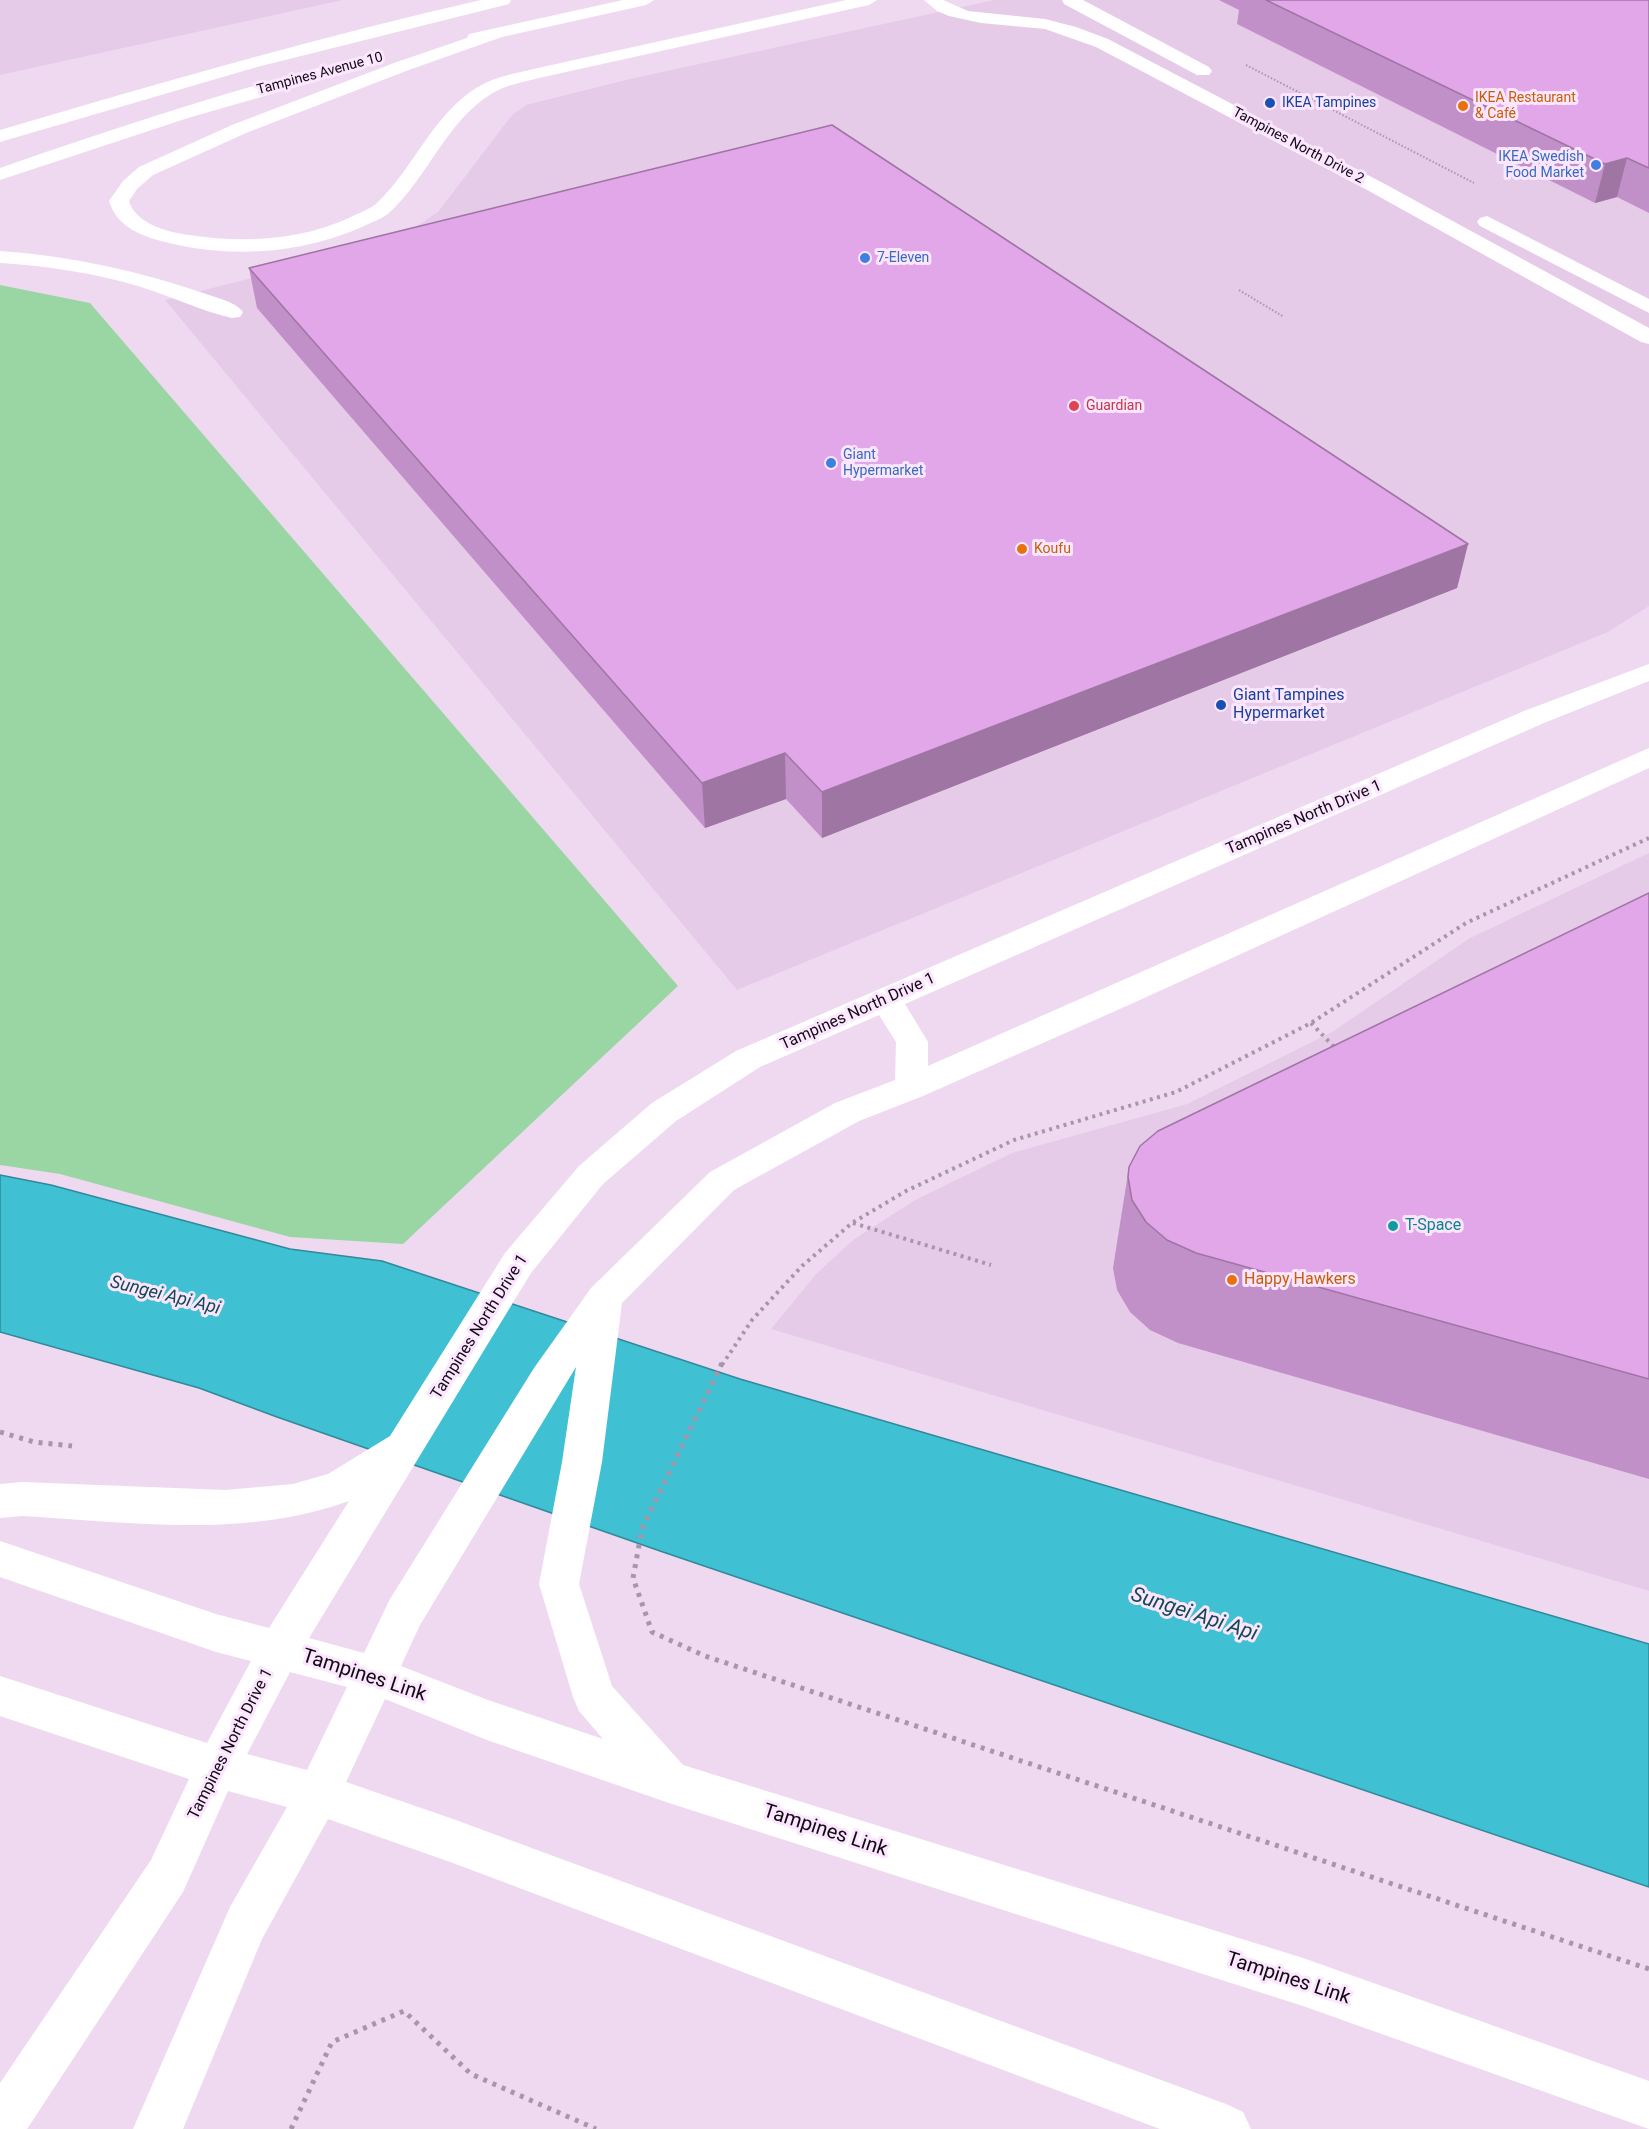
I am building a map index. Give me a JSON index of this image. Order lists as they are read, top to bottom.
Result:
{
  "streets": {
    "street": [
      "Tampines Avenue 10",
      "Tampines North Drive 2",
      "Tampines North Drive 1",
      "Tampines Link"
    ]
  },
  "crossings": [
    ["Tampines North Drive 1", "Tampines Link"]
  ],
  "water": ["Sungei Api Api"],
  "places": [
    "IKEA Tampines",
    "IKEA Restaurant & Café",
    "IKEA Swedish Food Market",
    "7-Eleven",
    "Guardian",
    "Giant Hypermarket",
    "Koufu",
    "Giant Tampines Hypermarket",
    "T-Space",
    "Happy Hawkers"
  ]
}
